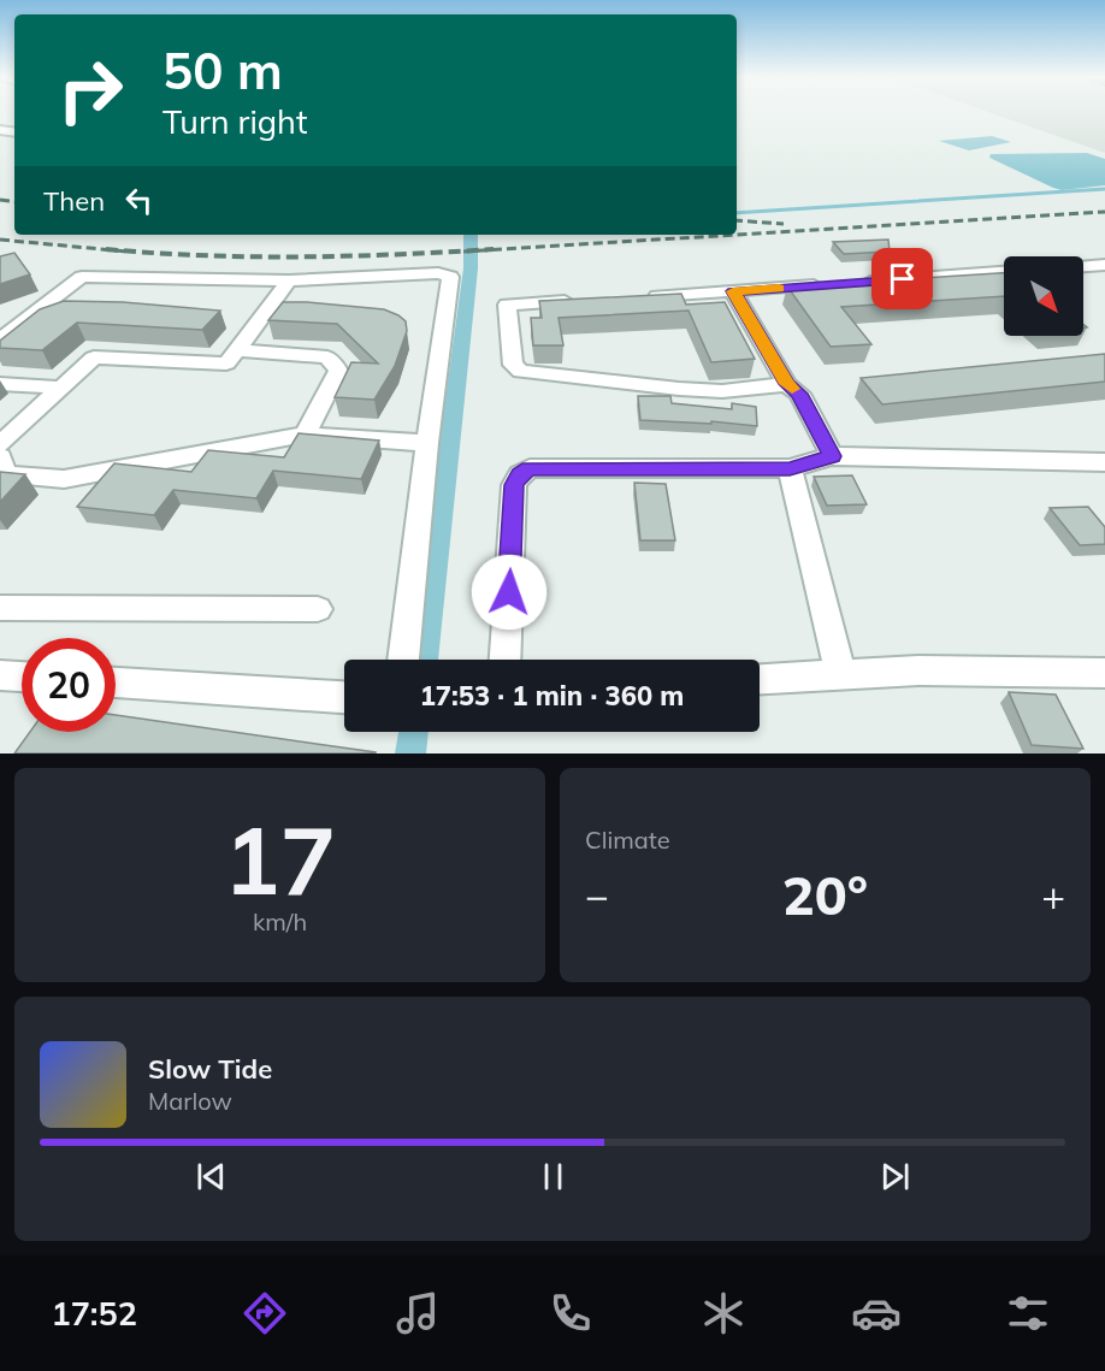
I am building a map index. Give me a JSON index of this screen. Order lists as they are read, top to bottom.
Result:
{
  "north": "bottom right",
  "page": {
    "turn": ["50 m", "Turn right"],
    "then": "Then",
    "limit": "20",
    "trip": "17:53 · 1 min · 360 m",
    "tile": [
      ["17", "km/h"],
      "Climate"
    ],
    "heat": ["−", "20°", "+"],
    "song": ["Slow Tide", "Marlow"],
    "tabs": "17:52"
  }
}
